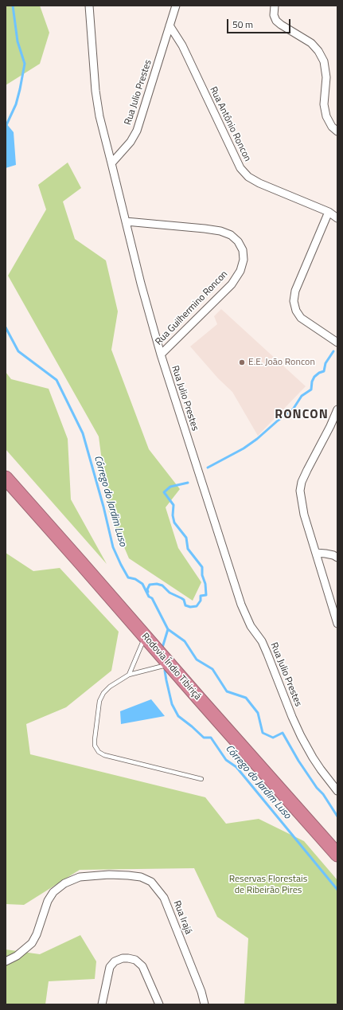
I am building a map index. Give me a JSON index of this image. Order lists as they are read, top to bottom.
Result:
{
  "streets": {
    "highway": ["Rodovia Índio Tibiriçá"],
    "street": [
      "Rua Julio Prestes",
      "Rua Antônio Roncon",
      "Rua Guilhermino Roncon",
      "Rua Irajá"
    ]
  },
  "crossings": [
    ["Rua Julio Prestes", "Rua Antônio Roncon"],
    ["Rua Julio Prestes", "Rua Guilhermino Roncon"]
  ],
  "districts": ["RONCON"],
  "water": ["Córrego do Jardim Luso"],
  "parks": ["Reservas Florestais de Ribeirão Pires"],
  "places": ["E.E. João Roncon"],
  "scale_bar": "50 m"
}
